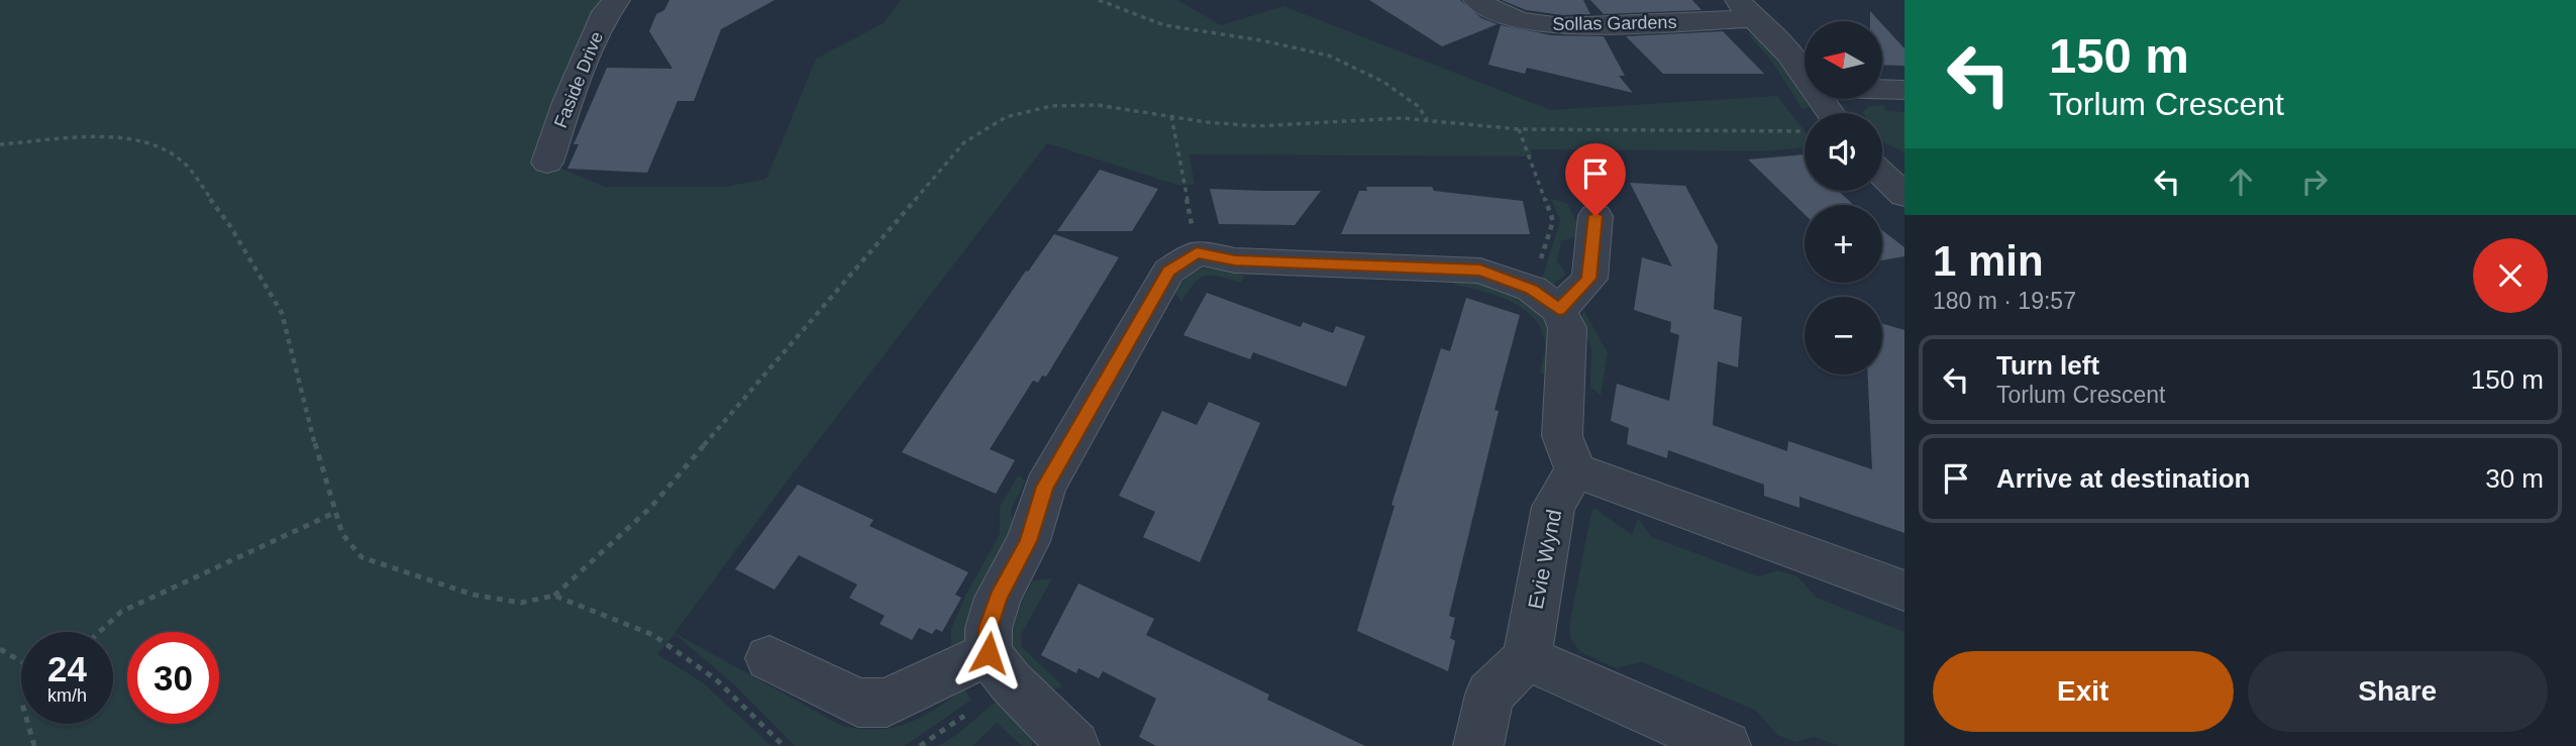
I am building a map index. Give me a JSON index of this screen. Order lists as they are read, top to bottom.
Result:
{
  "streets": {
    "street": ["Sollas Gardens", "Faside Drive", "Evie Wynd"]
  },
  "north": "left",
  "page": {
    "turn": ["150 m", "Torlum Crescent"],
    "map_buttons": ["+", "−"],
    "heading": ["1 min", "180 m · 19:57"],
    "list": [
      {
        "name": "Turn left",
        "note": "Torlum Crescent",
        "value": "150 m"
      },
      {
        "name": "Arrive at destination",
        "value": "30 m"
      }
    ],
    "speed": "24 km/h",
    "limit": "30",
    "buttons": ["Exit", "Share"]
  }
}
